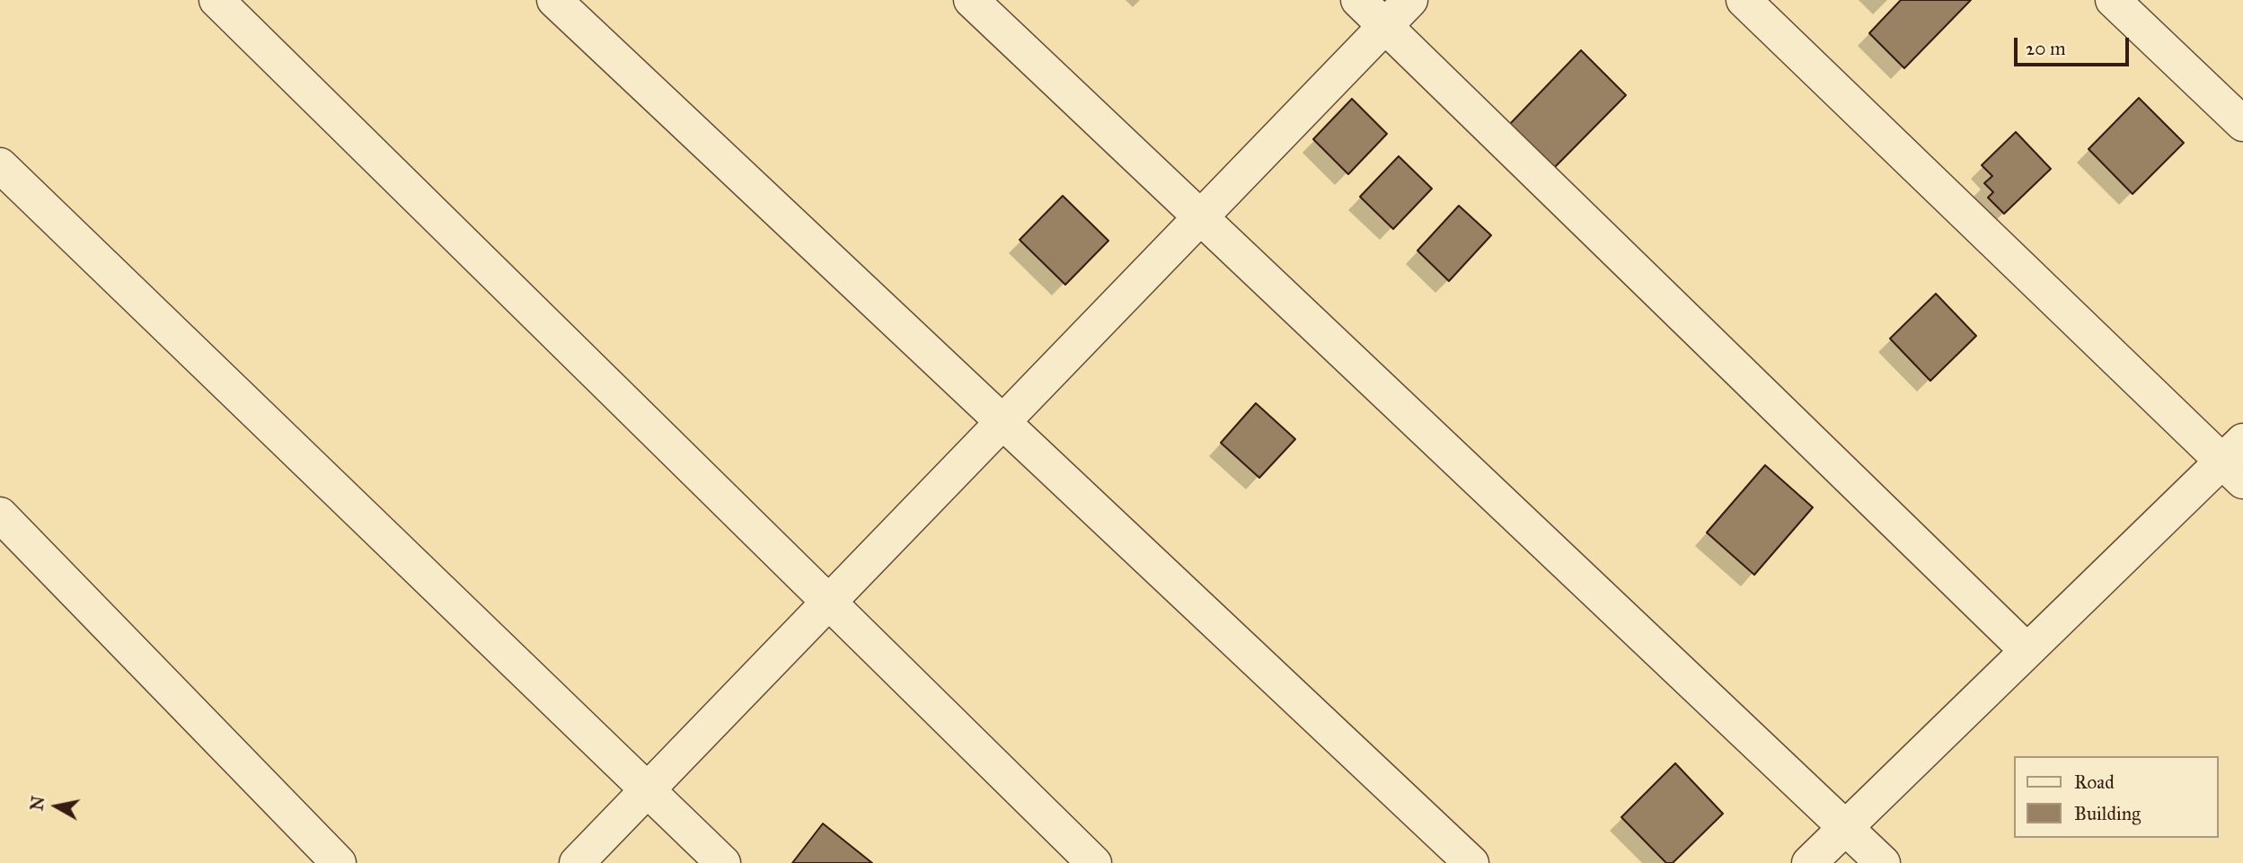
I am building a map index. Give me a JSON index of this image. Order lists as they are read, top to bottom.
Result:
{
  "legend": ["Road", "Building"],
  "scale_bar": "20 m",
  "north": "left"
}
